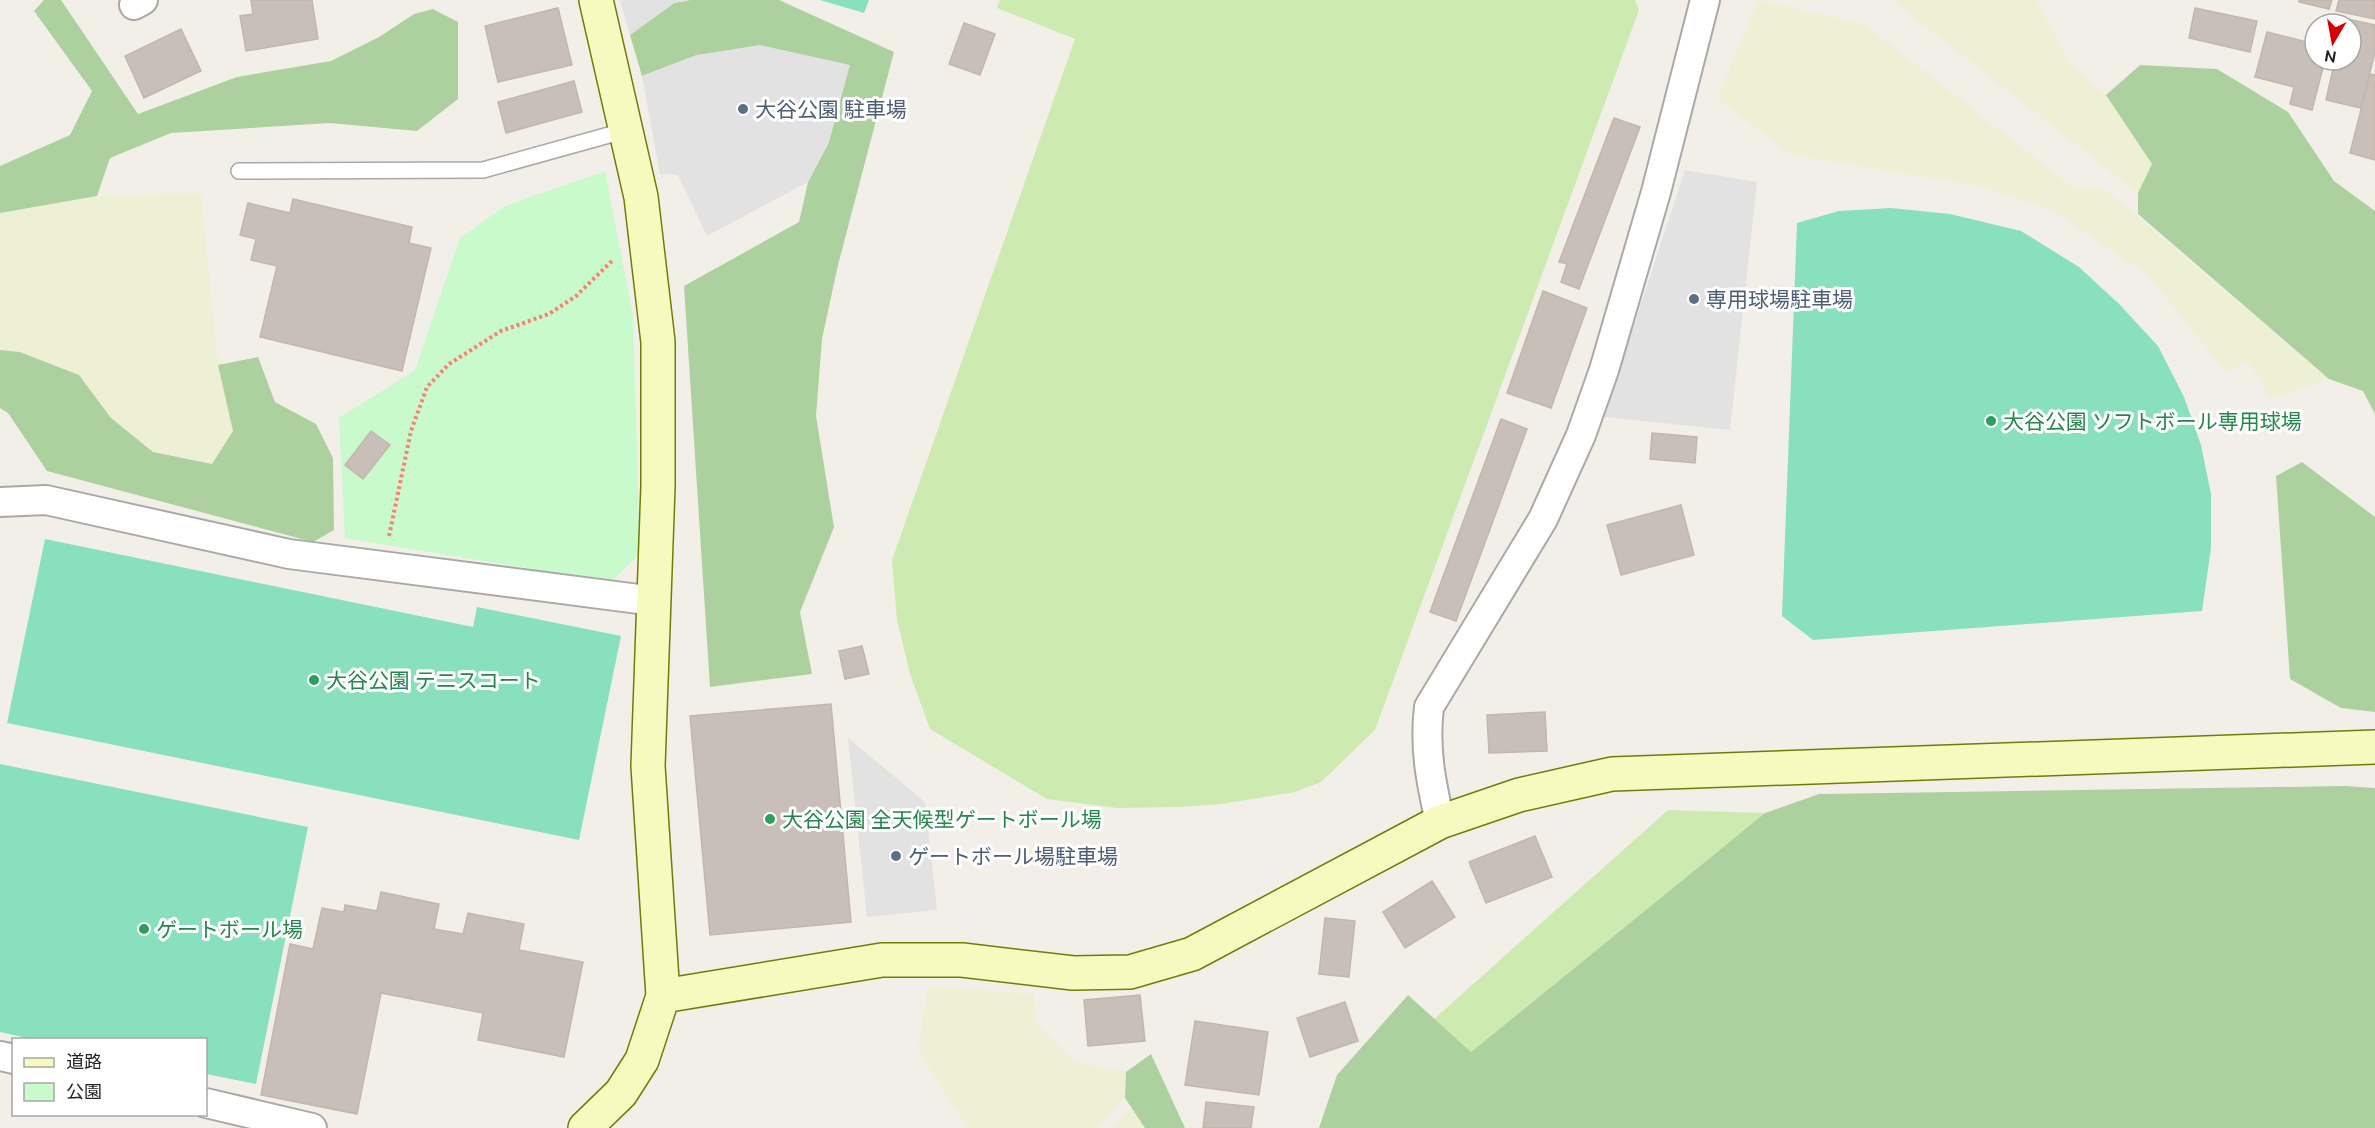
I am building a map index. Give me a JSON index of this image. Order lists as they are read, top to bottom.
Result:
{
  "places": [
    "大谷公園 駐車場",
    "専用球場駐車場",
    "大谷公園 ソフトボール専用球場",
    "大谷公園 テニスコート",
    "大谷公園 全天候型ゲートボール場",
    "ゲートボール場駐車場",
    "ゲートボール場"
  ],
  "legend": ["道路", "公園"],
  "north": "bottom"
}
